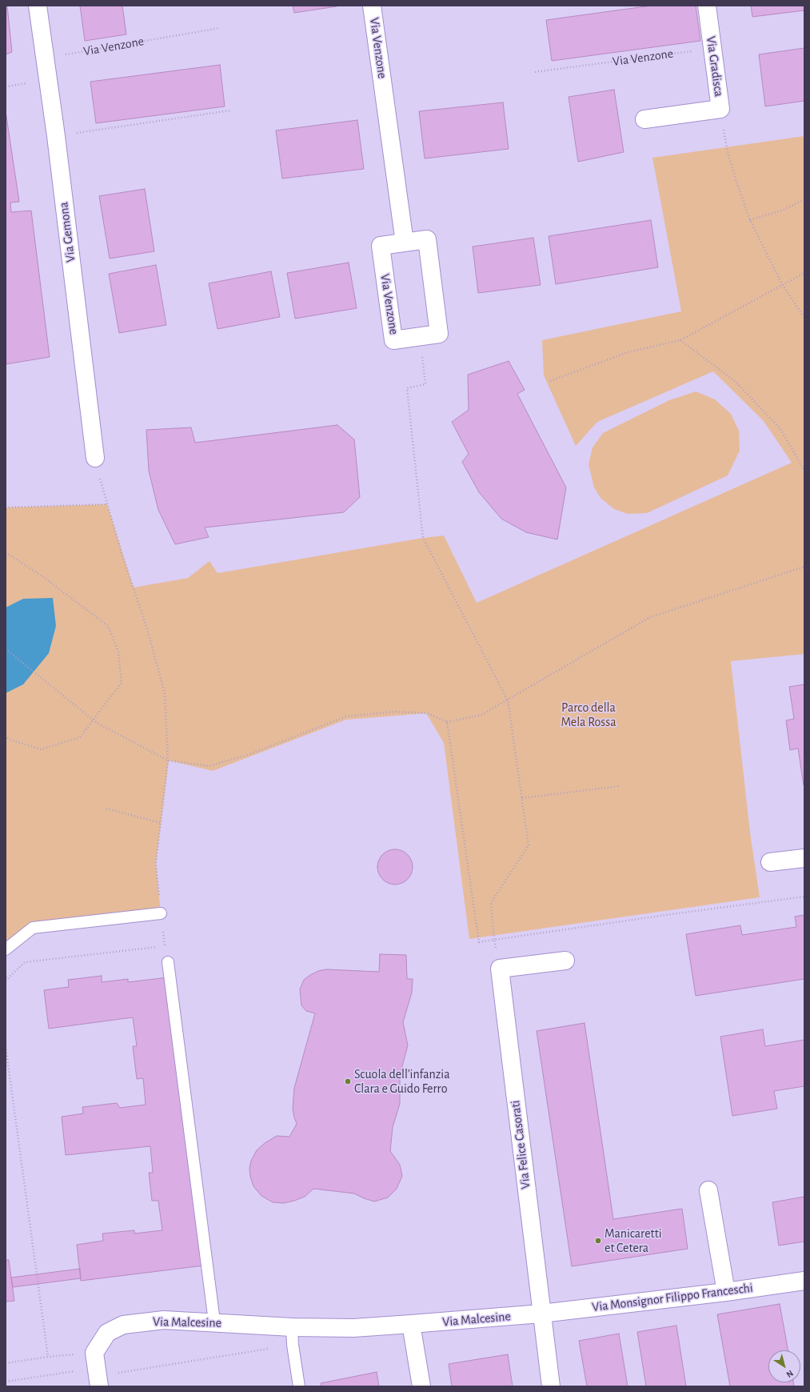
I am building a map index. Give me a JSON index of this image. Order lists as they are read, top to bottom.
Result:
{
  "streets": {
    "street": [
      "Via Venzone",
      "Via Gradisca",
      "Via Gemona",
      "Via Felice Casorati",
      "Via Monsignor Filippo Franceschi",
      "Via Malcesine"
    ]
  },
  "crossings": [
    ["Via Venzone", "Via Gradisca"],
    ["Via Venzone", "Via Gemona"],
    ["Via Felice Casorati", "Via Monsignor Filippo Franceschi"],
    ["Via Felice Casorati", "Via Malcesine"],
    ["Via Monsignor Filippo Franceschi", "Via Malcesine"]
  ],
  "parks": ["Parco della Mela Rossa"],
  "places": ["Scuola dell'infanzia Clara e Guido Ferro", "Manicaretti et Cetera"],
  "north": "bottom right"
}
